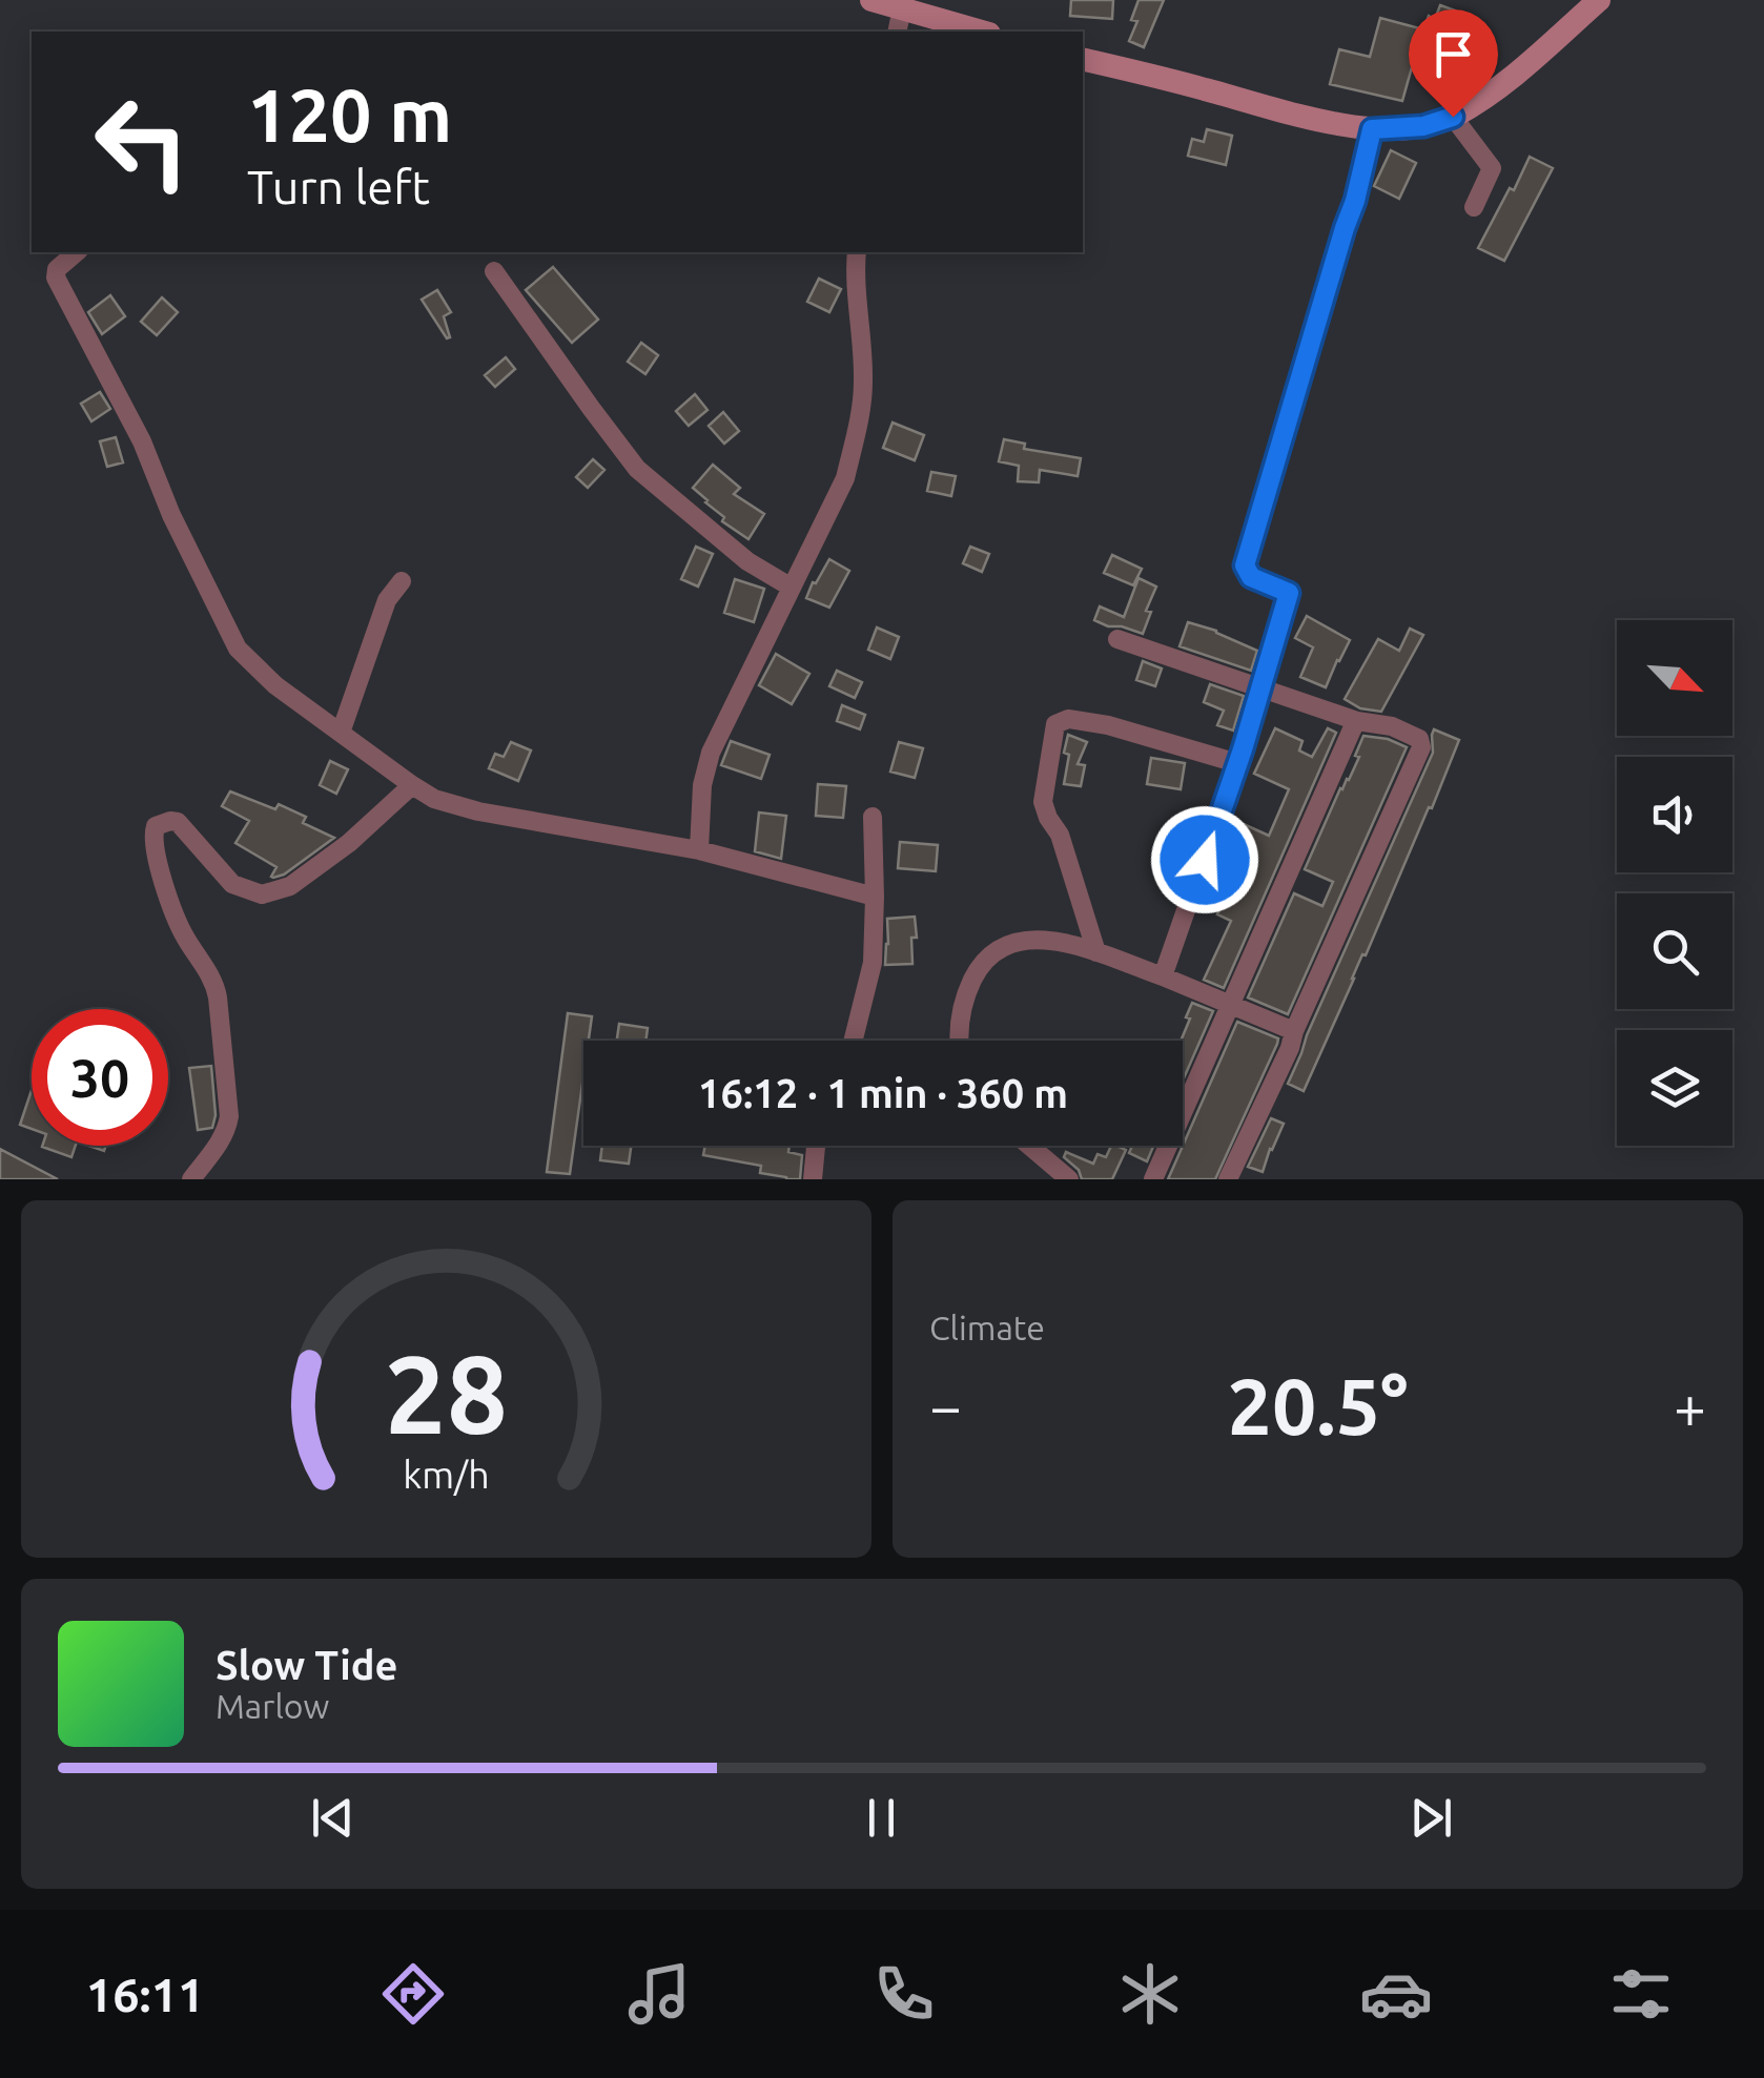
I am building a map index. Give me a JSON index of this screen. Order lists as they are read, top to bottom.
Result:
{
  "north": "bottom right",
  "page": {
    "turn": ["120 m", "Turn left"],
    "limit": "30",
    "trip": "16:12 · 1 min · 360 m",
    "tile": "Climate",
    "heat": ["−", "20.5°", "+"],
    "song": ["Slow Tide", "Marlow"],
    "tabs": "16:11",
    "gauge": ["28", "km/h"]
  }
}
